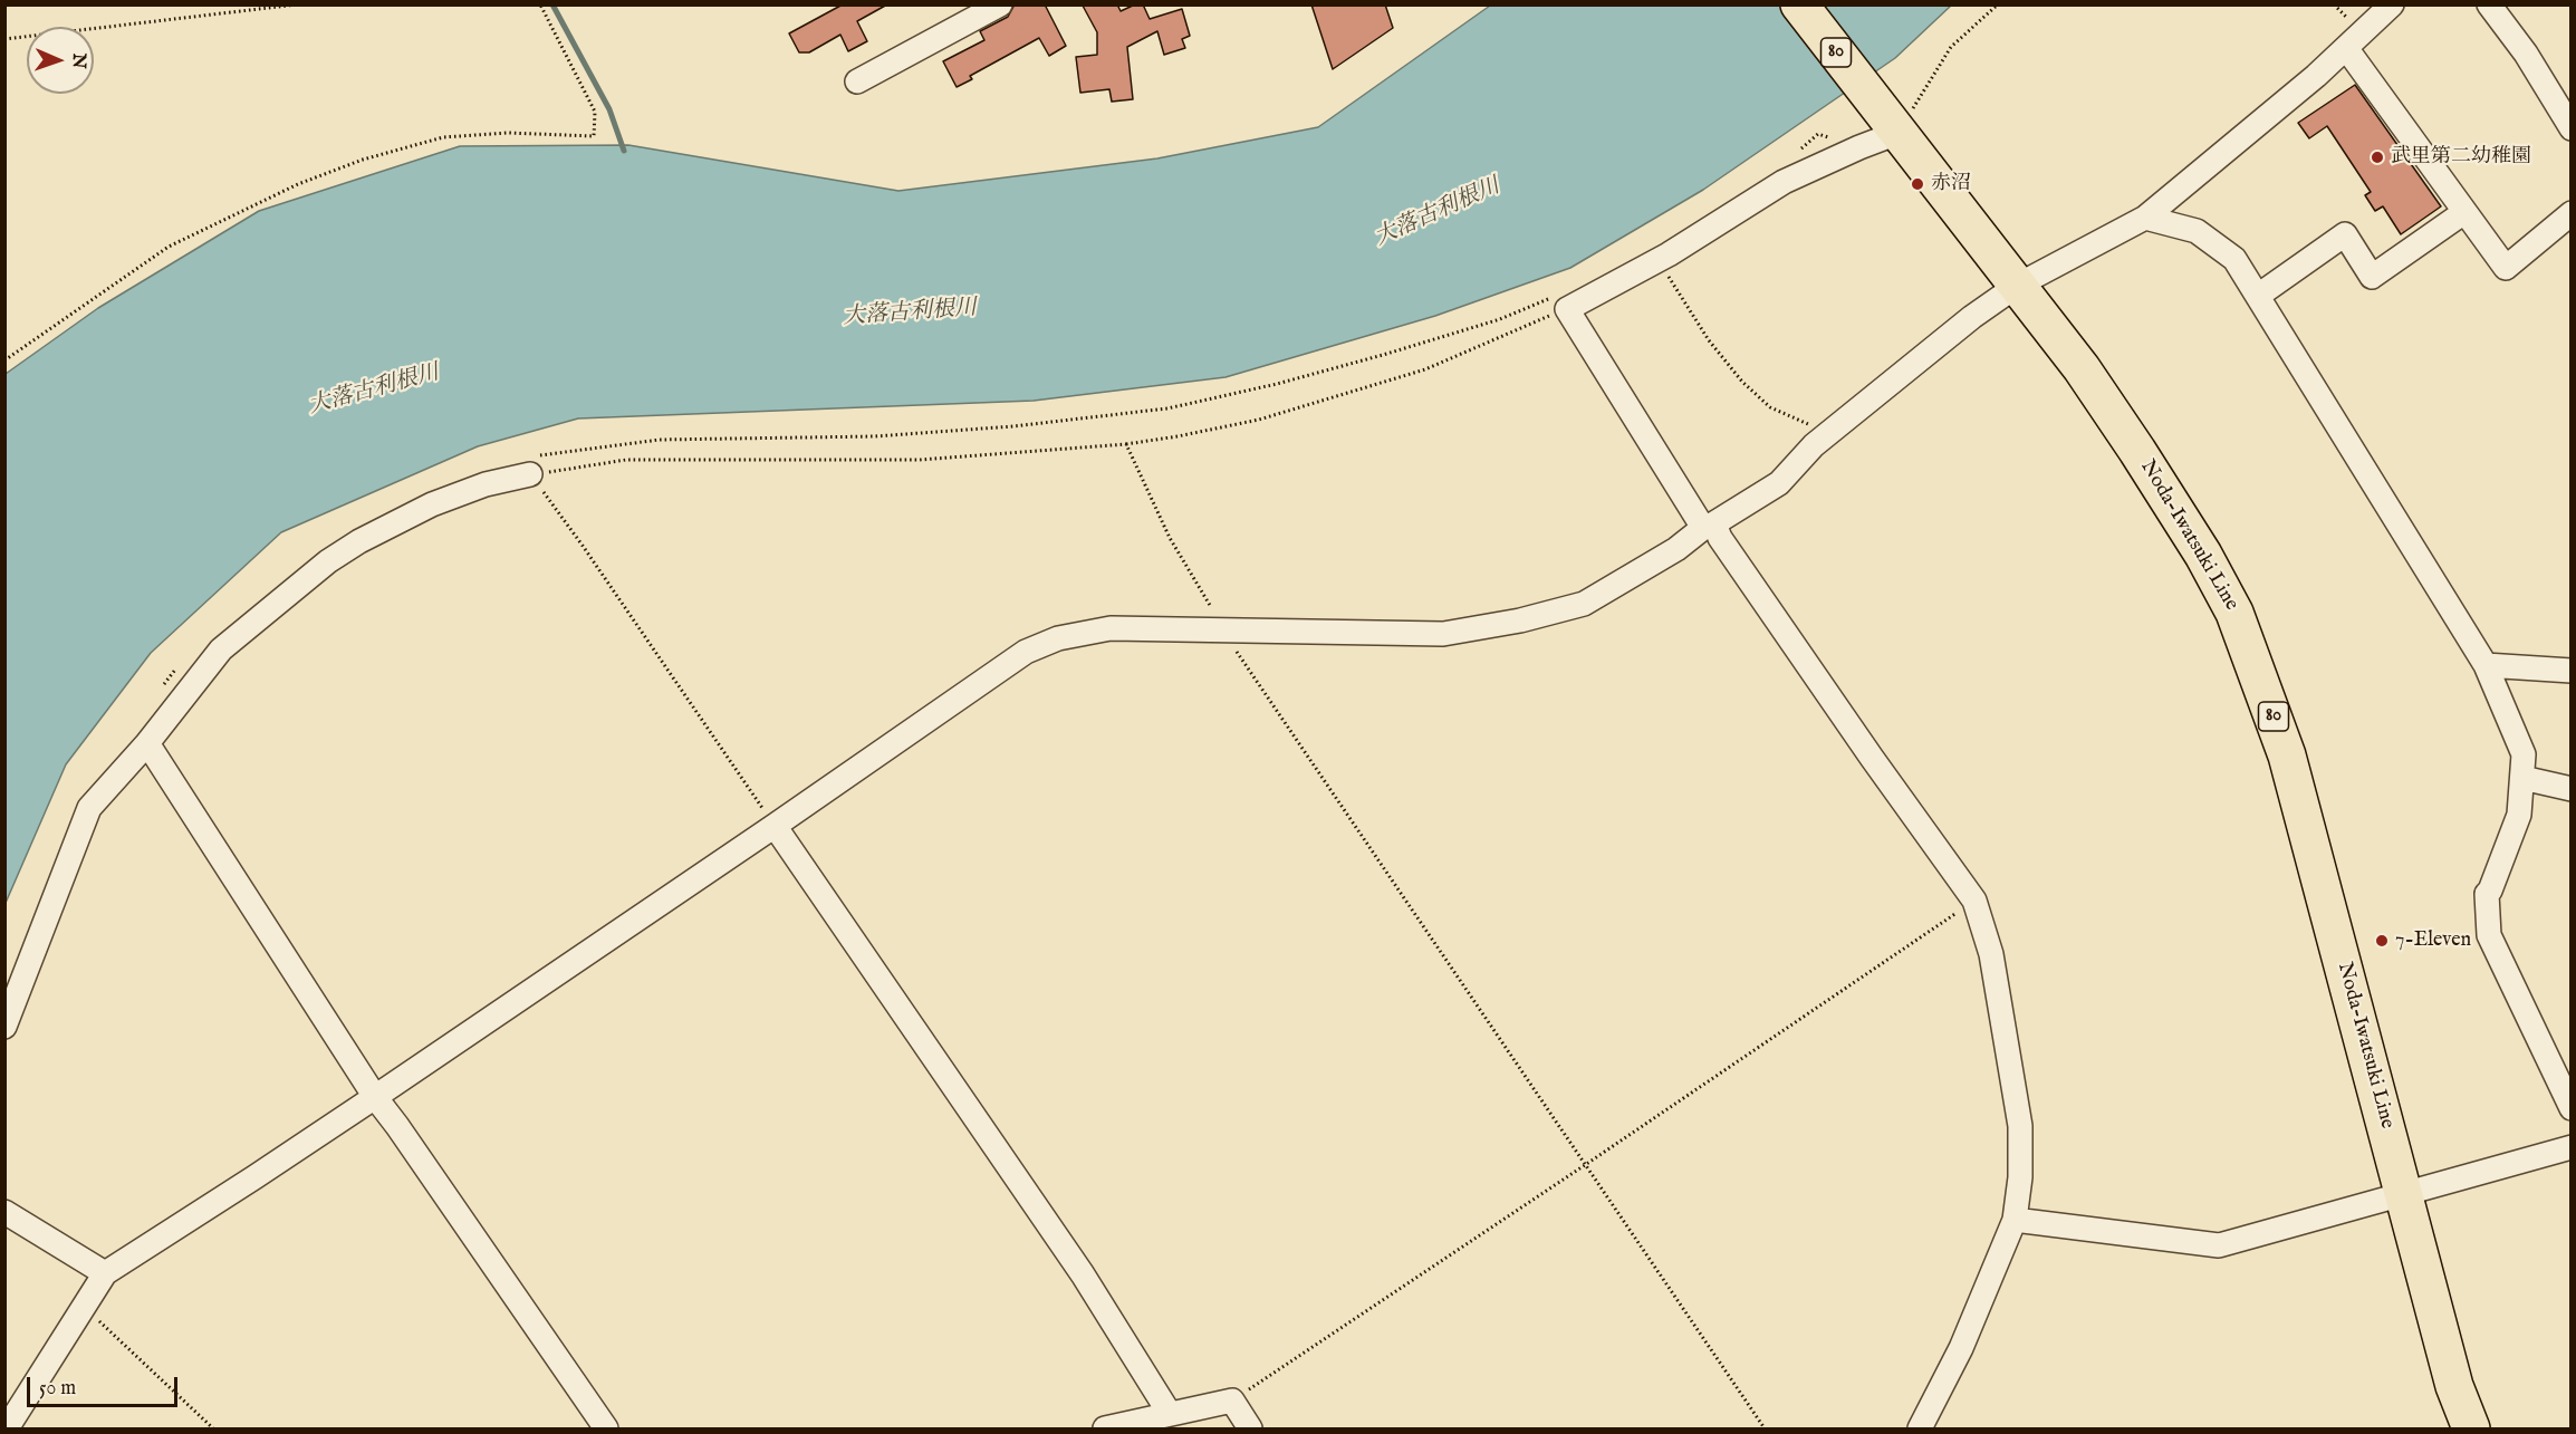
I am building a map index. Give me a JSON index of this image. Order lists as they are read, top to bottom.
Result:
{
  "streets": {
    "main road": ["80", "Noda-Iwatsuki Line"]
  },
  "water": ["大落古利根川"],
  "places": ["武里第二幼稚園", "赤沼", "7-Eleven"],
  "scale_bar": "50 m",
  "north": "right"
}
